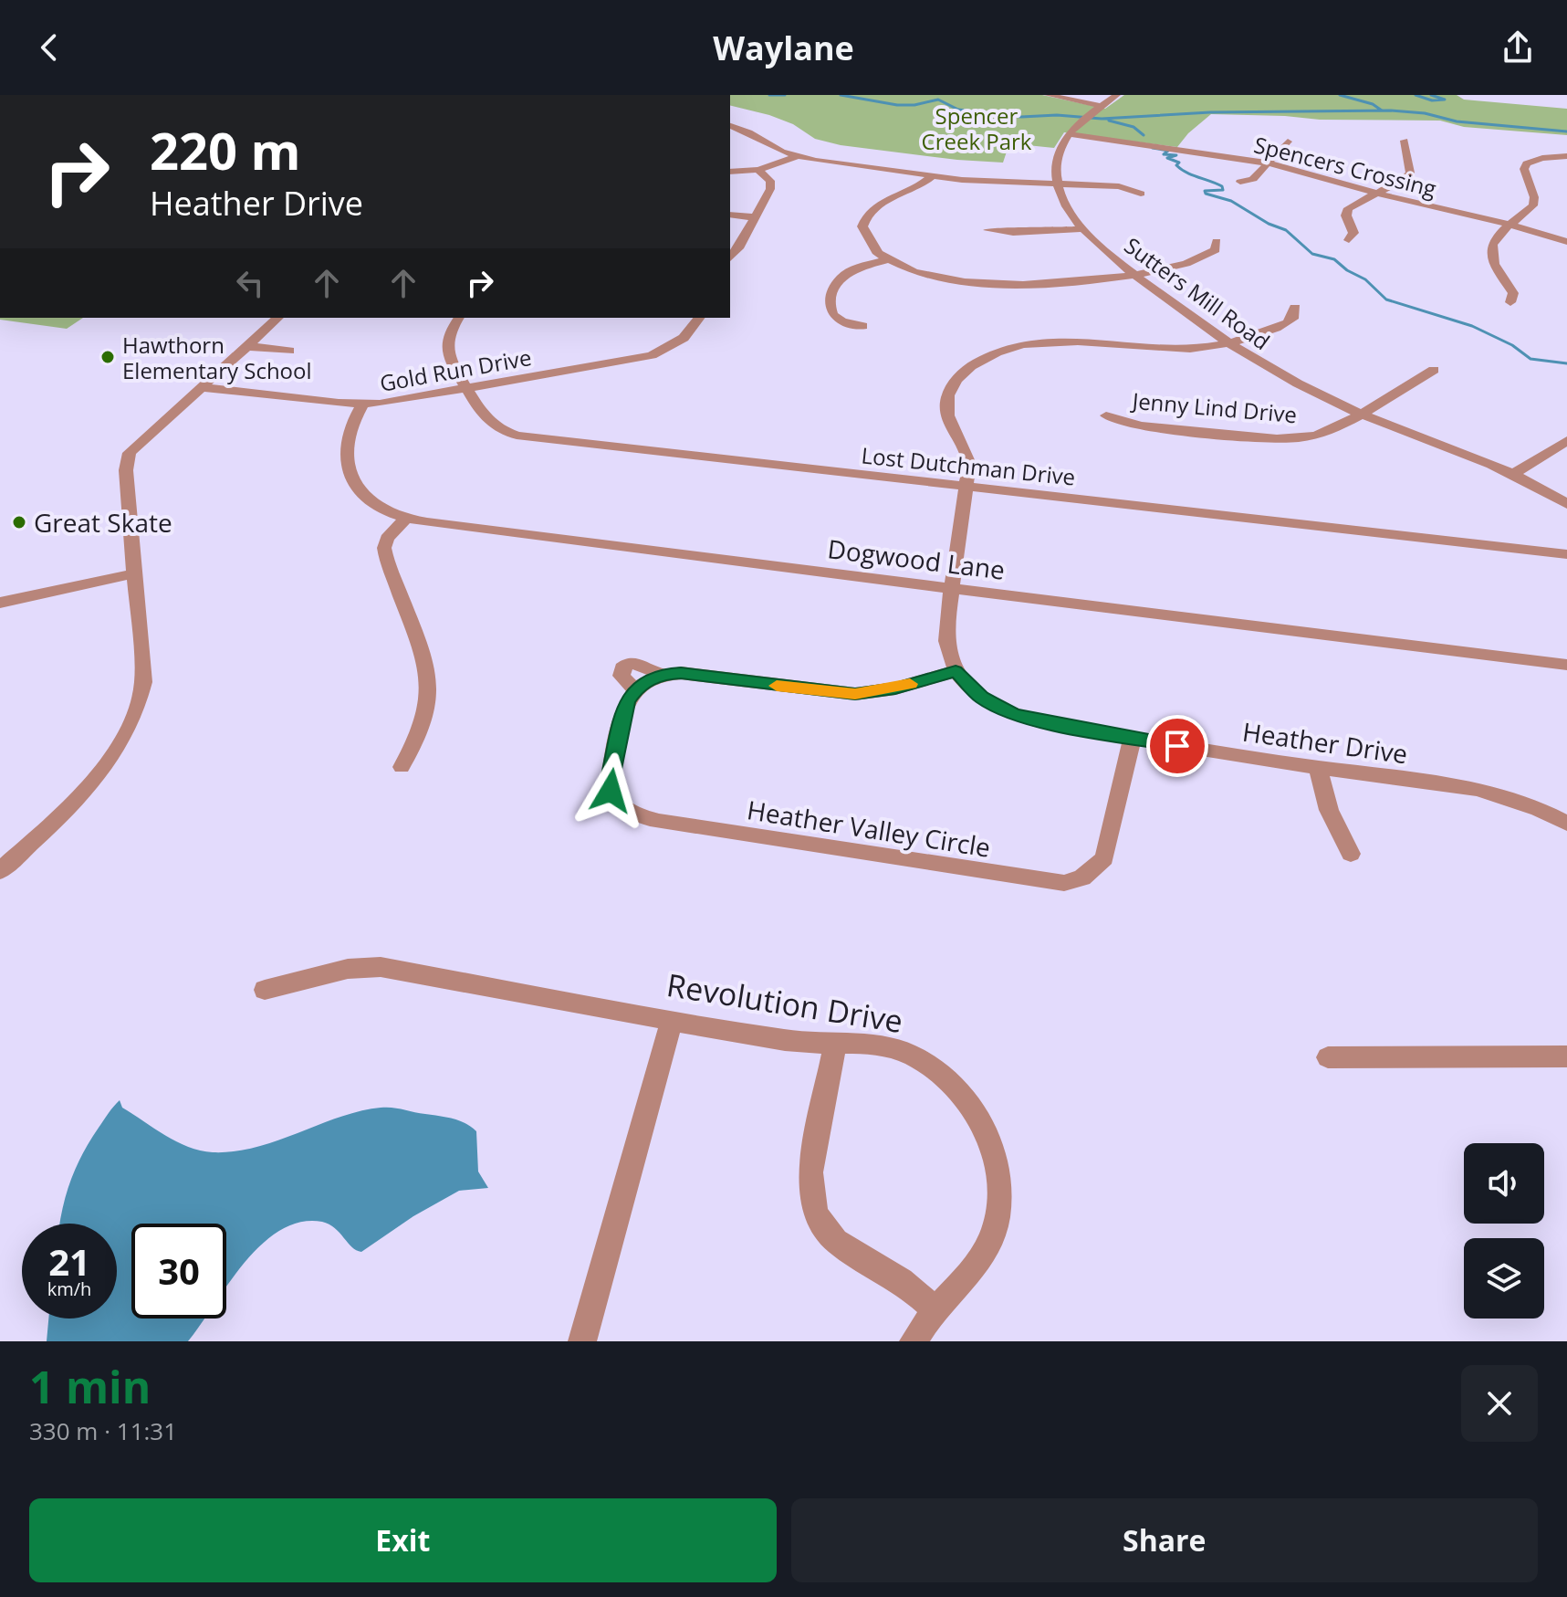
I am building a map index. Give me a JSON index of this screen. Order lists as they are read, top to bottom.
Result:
{
  "streets": {
    "street": [
      "Spencers Crossing",
      "Sutters Mill Road",
      "Gold Run Drive",
      "Jenny Lind Drive",
      "Lost Dutchman Drive",
      "Dogwood Lane",
      "Heather Drive",
      "Heather Valley Circle",
      "Revolution Drive"
    ]
  },
  "crossings": [
    ["Spencers Crossing", "Sutters Mill Road"],
    ["Sutters Mill Road", "Jenny Lind Drive"],
    ["Gold Run Drive", "Lost Dutchman Drive"],
    ["Gold Run Drive", "Dogwood Lane"],
    ["Heather Drive", "Heather Valley Circle"]
  ],
  "parks": ["Spencer Creek Park"],
  "places": ["Hawthorn Elementary School", "Great Skate"],
  "page": {
    "header": "Waylane",
    "turn": ["220 m", "Heather Drive"],
    "speed": "21 km/h",
    "limit": "30",
    "heading": ["1 min", "330 m · 11:31"],
    "buttons": ["Exit", "Share"]
  }
}
